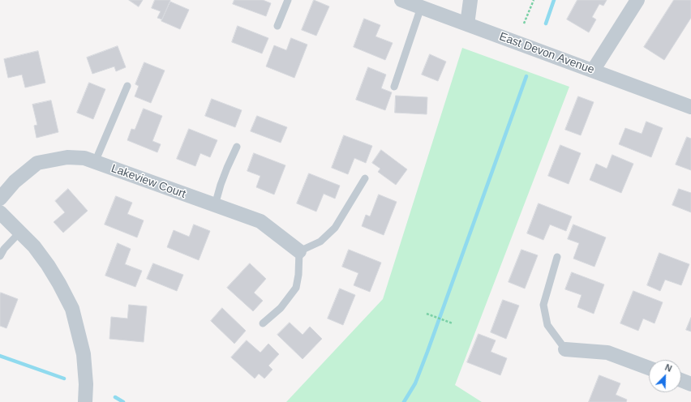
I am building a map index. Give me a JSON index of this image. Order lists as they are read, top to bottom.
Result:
{
  "streets": {
    "street": ["East Devon Avenue", "Lakeview Court"]
  },
  "north": "top right"
}
